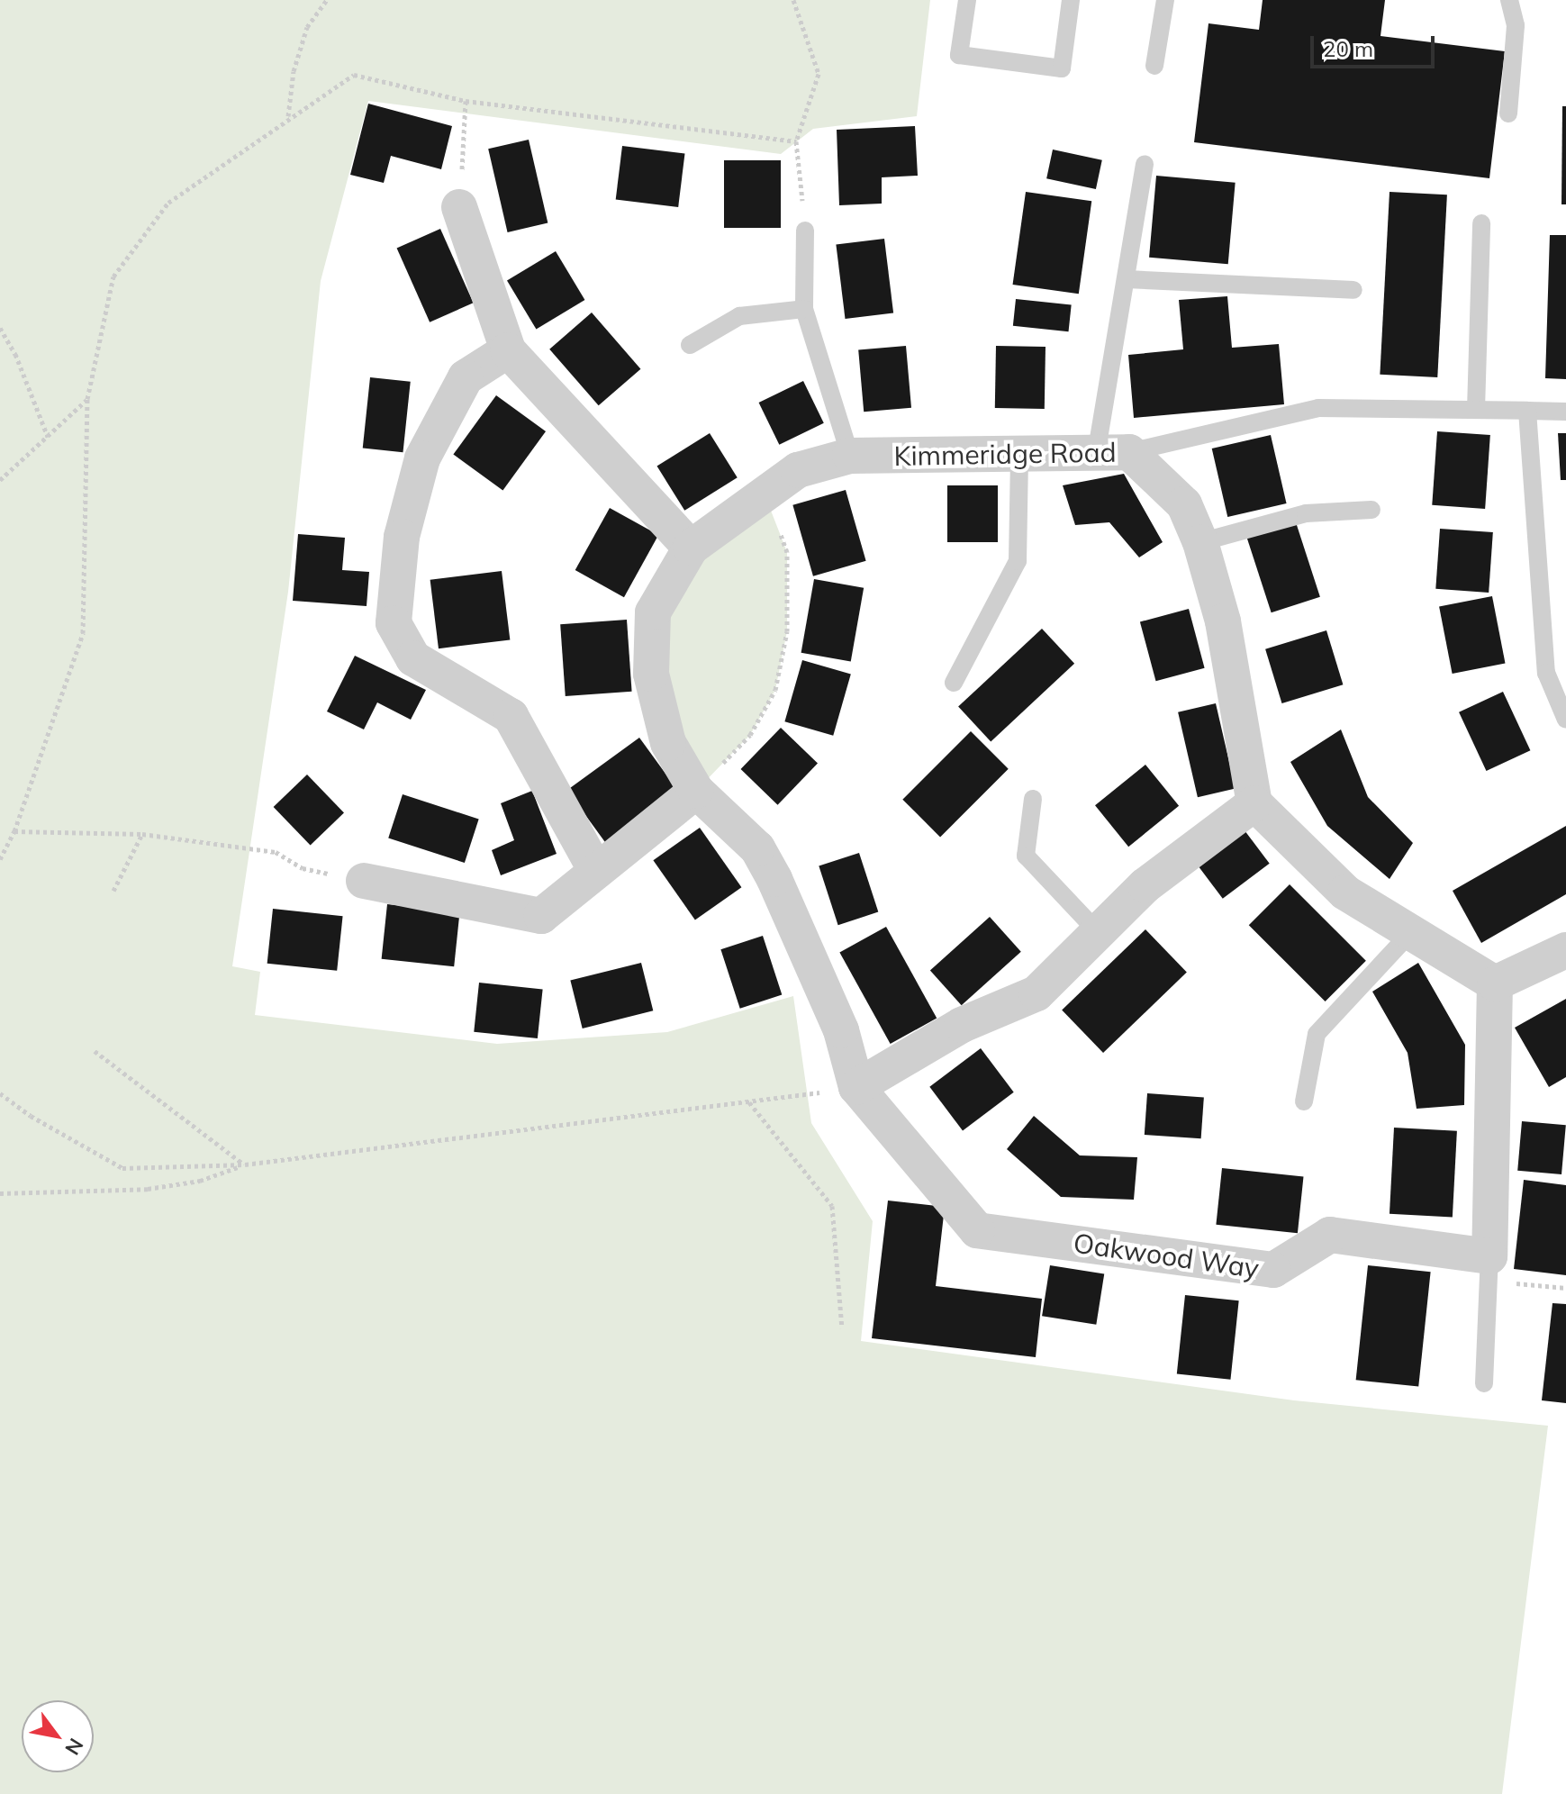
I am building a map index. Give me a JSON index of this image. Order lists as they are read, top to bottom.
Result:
{
  "streets": {
    "street": ["Kimmeridge Road", "Oakwood Way"]
  },
  "crossings": [
    ["Kimmeridge Road", "Oakwood Way"]
  ],
  "scale_bar": "20 m",
  "north": "bottom right"
}
